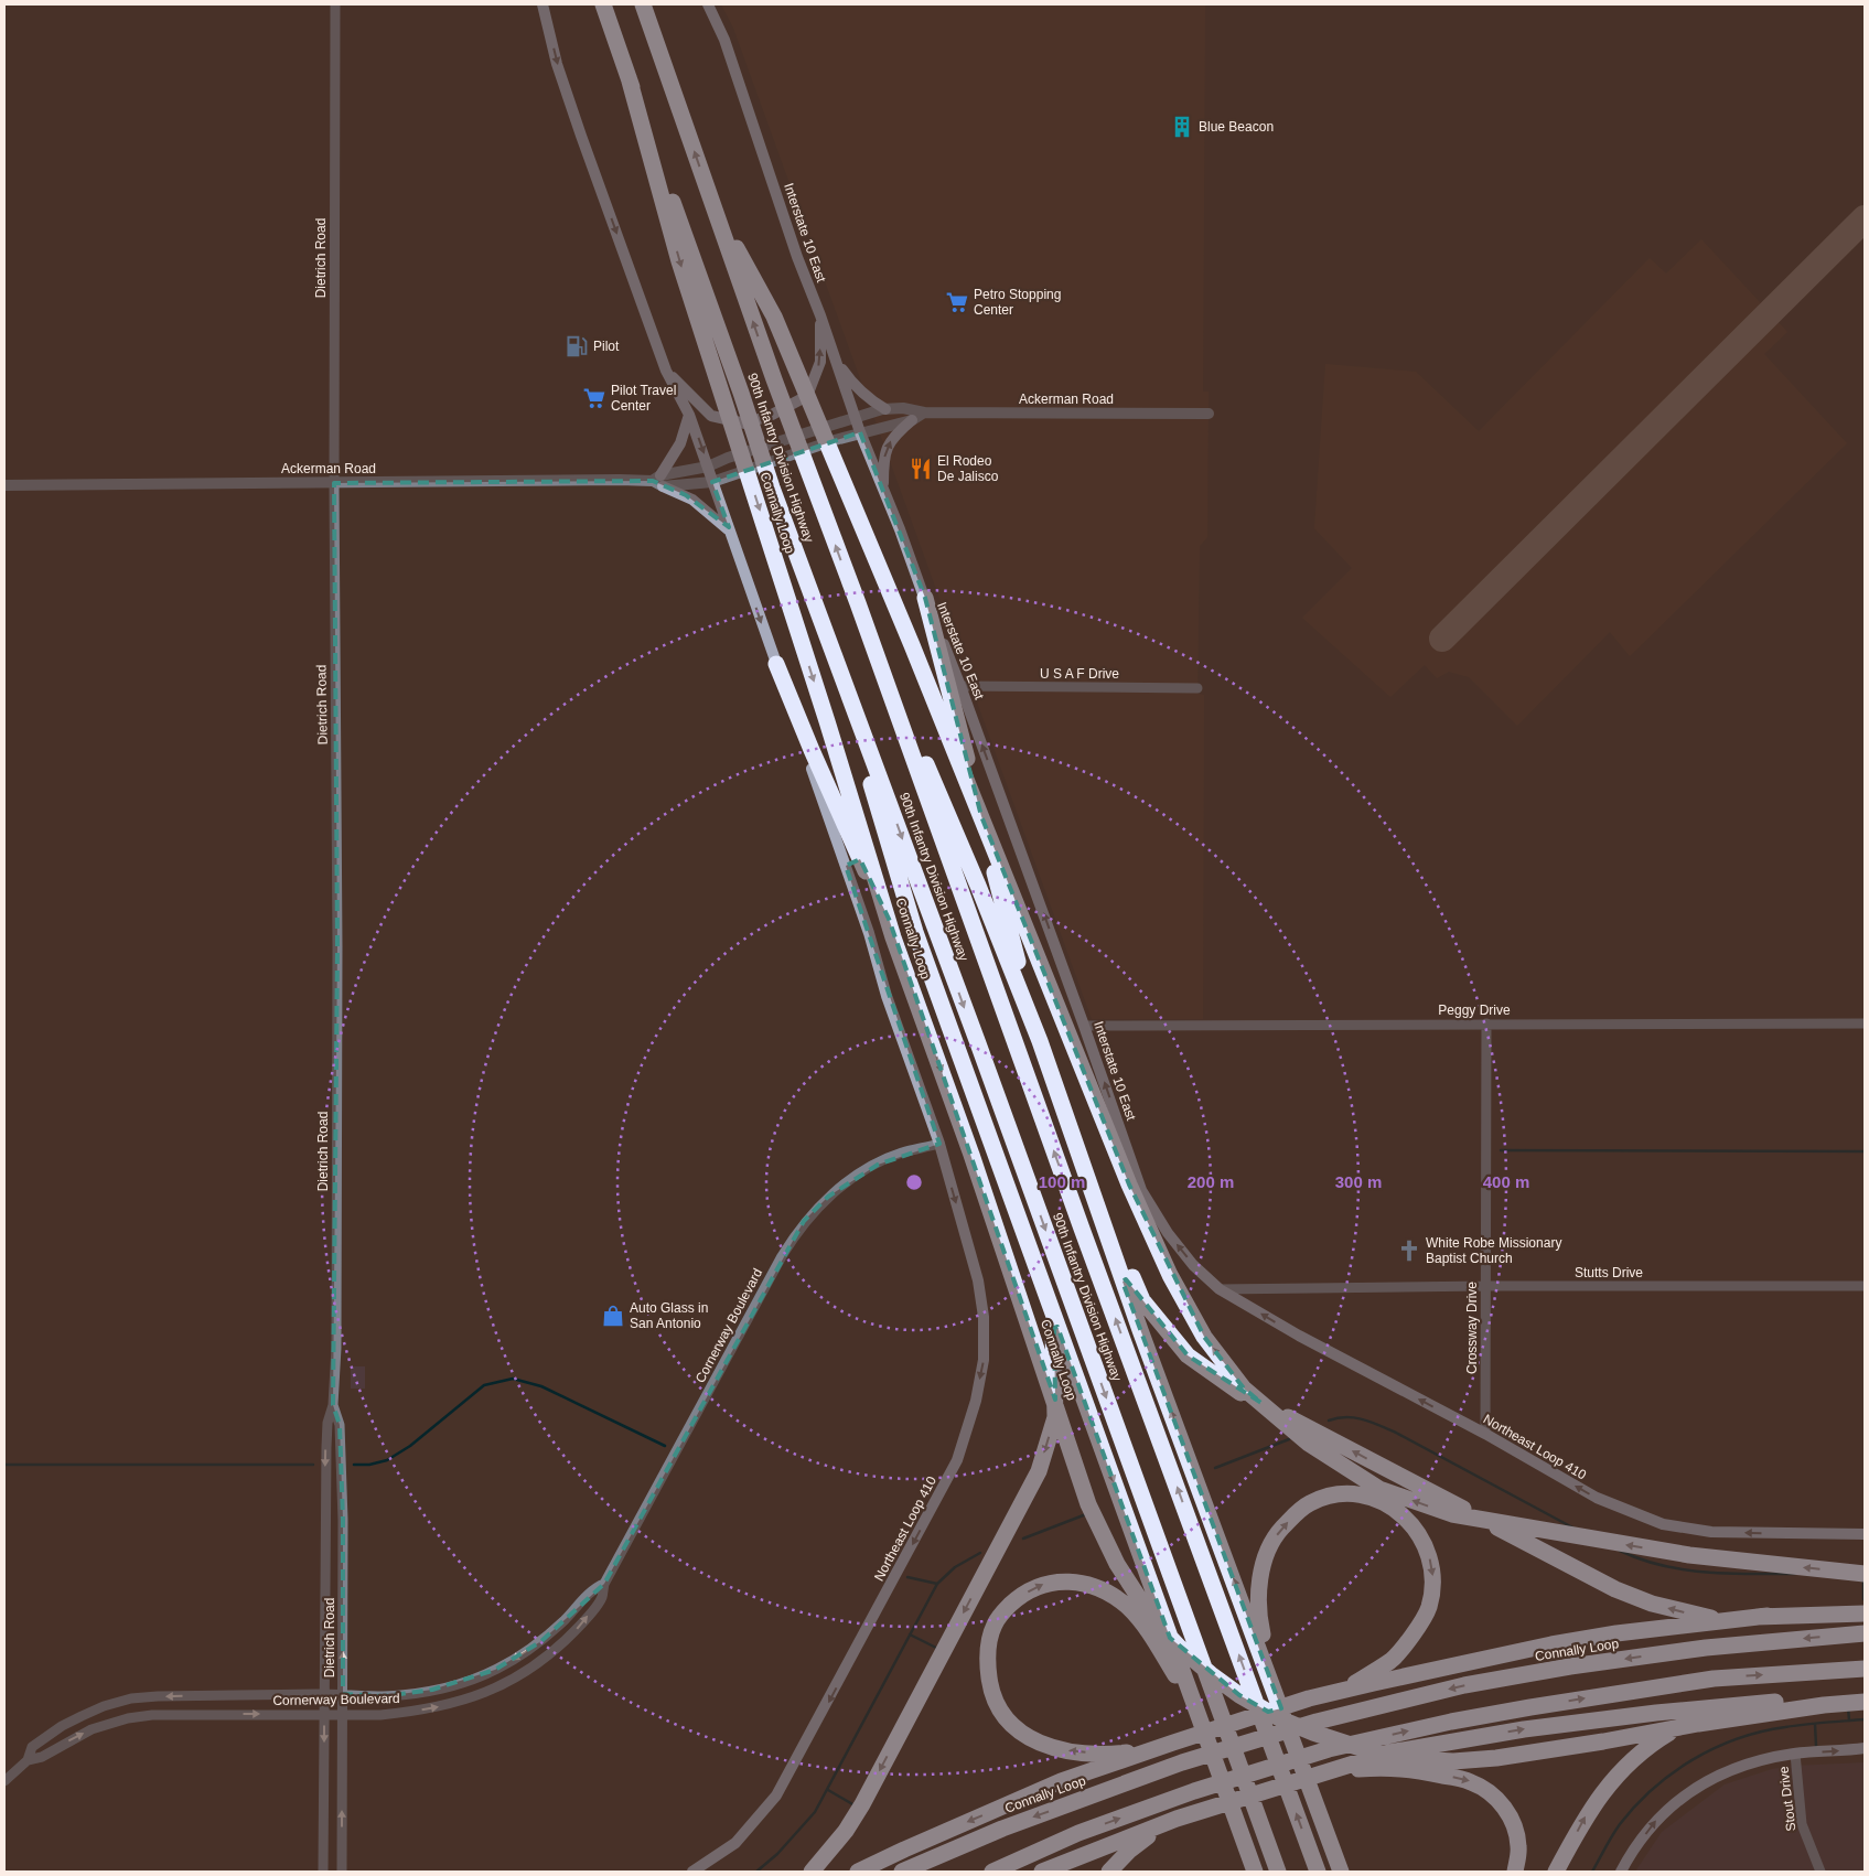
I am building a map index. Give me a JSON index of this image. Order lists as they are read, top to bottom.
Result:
{
  "streets": {
    "highway": ["90th Infantry Division Highway", "Connally Loop"],
    "main road": ["Interstate 10 East", "Northeast Loop 410"],
    "street": [
      "Dietrich Road",
      "Ackerman Road",
      "U S A F Drive",
      "Peggy Drive",
      "Stutts Drive",
      "Cornerway Boulevard",
      "Crossway Drive",
      "Stout Drive"
    ]
  },
  "crossings": [
    ["Interstate 10 East", "Ackerman Road"],
    ["Interstate 10 East", "U S A F Drive"],
    ["Interstate 10 East", "Peggy Drive"],
    ["Interstate 10 East", "Stutts Drive"],
    ["Interstate 10 East", "Northeast Loop 410"],
    ["Dietrich Road", "Ackerman Road"],
    ["Dietrich Road", "Cornerway Boulevard"],
    ["90th Infantry Division Highway", "Connally Loop"],
    ["Peggy Drive", "Crossway Drive"],
    ["Stutts Drive", "Crossway Drive"],
    ["Stutts Drive", "Northeast Loop 410"],
    ["Cornerway Boulevard", "Northeast Loop 410"],
    ["Crossway Drive", "Northeast Loop 410"]
  ],
  "one_way": ["Interstate 10 East"],
  "places": {
    "building": ["Blue Beacon"],
    "supermarket": ["Petro Stopping Center", "Pilot Travel Center"],
    "fuel station": ["Pilot"],
    "restaurant": ["El Rodeo De Jalisco"],
    "church": ["White Robe Missionary Baptist Church"],
    "shop": ["Auto Glass in San Antonio"]
  },
  "rings": [
    "100 m",
    "200 m",
    "300 m",
    "400 m"
  ]
}
